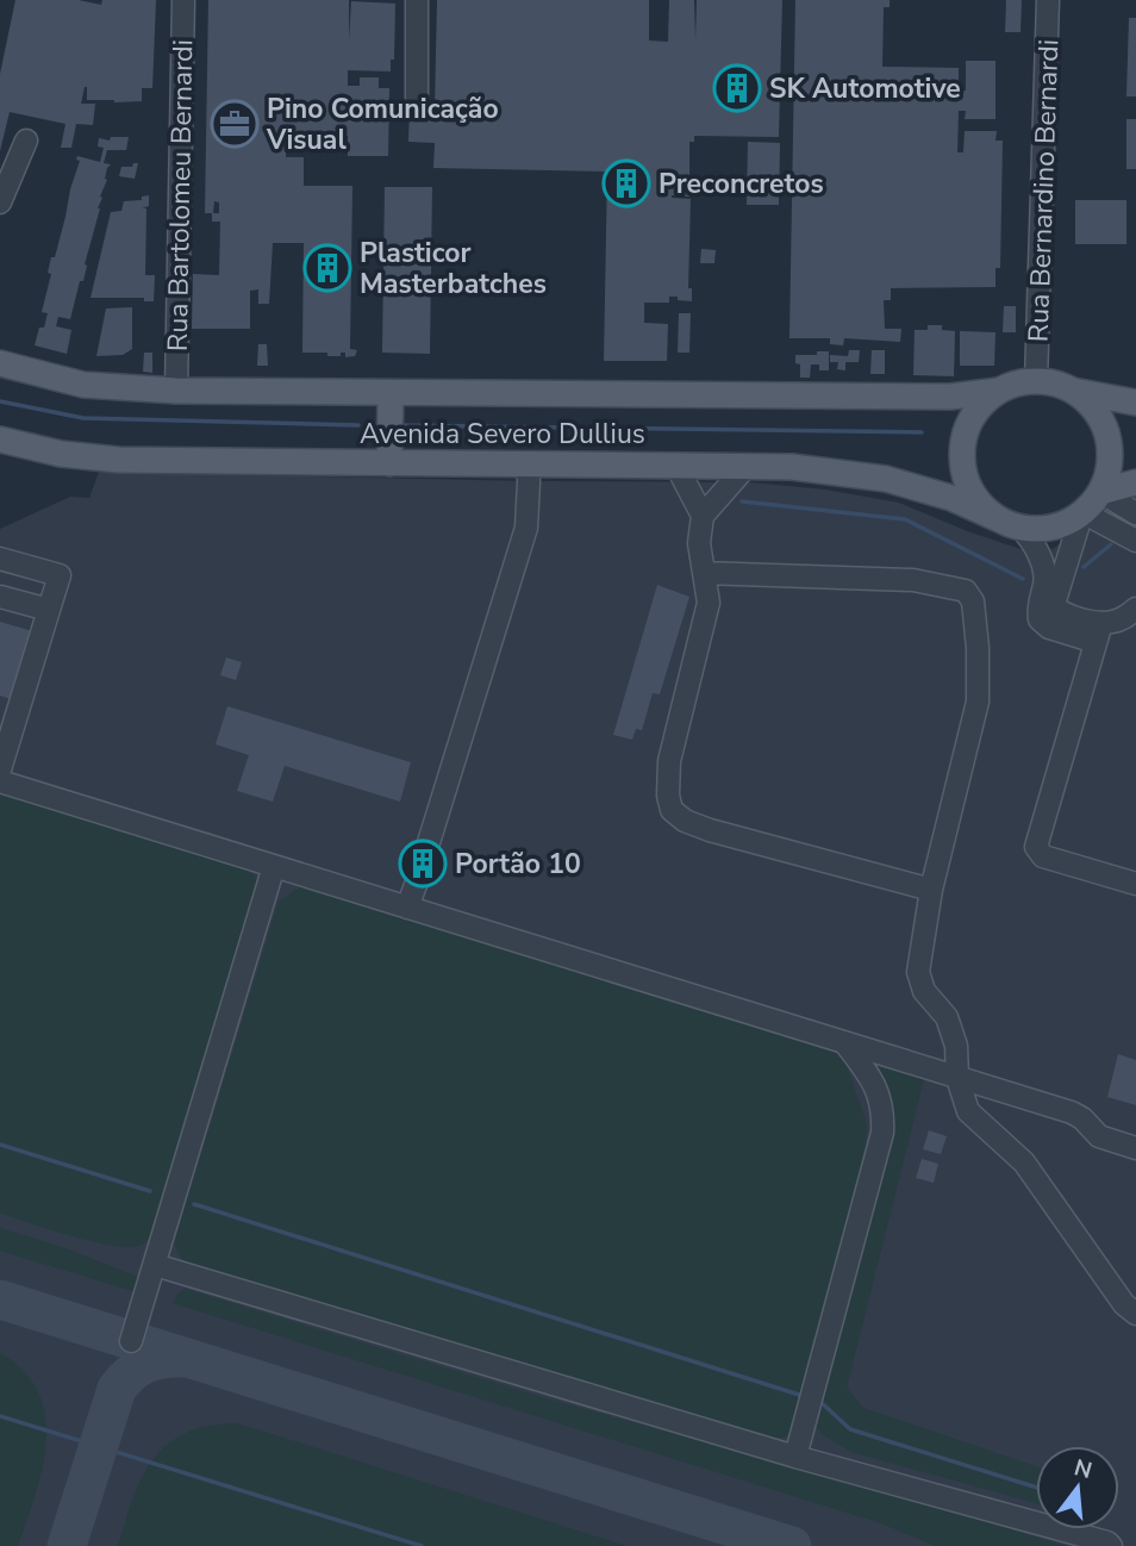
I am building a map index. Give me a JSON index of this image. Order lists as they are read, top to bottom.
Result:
{
  "streets": {
    "main road": ["Avenida Severo Dullius"],
    "street": ["Rua Bernardino Bernardi", "Rua Bartolomeu Bernardi"]
  },
  "crossings": [
    ["Rua Bernardino Bernardi", "Avenida Severo Dullius"],
    ["Rua Bartolomeu Bernardi", "Avenida Severo Dullius"]
  ],
  "places": {
    "building": [
      "SK Automotive",
      "Preconcretos",
      "Plasticor Masterbatches",
      "Portão 10"
    ],
    "office": ["Pino Comunicação Visual"]
  },
  "north": "top"
}
